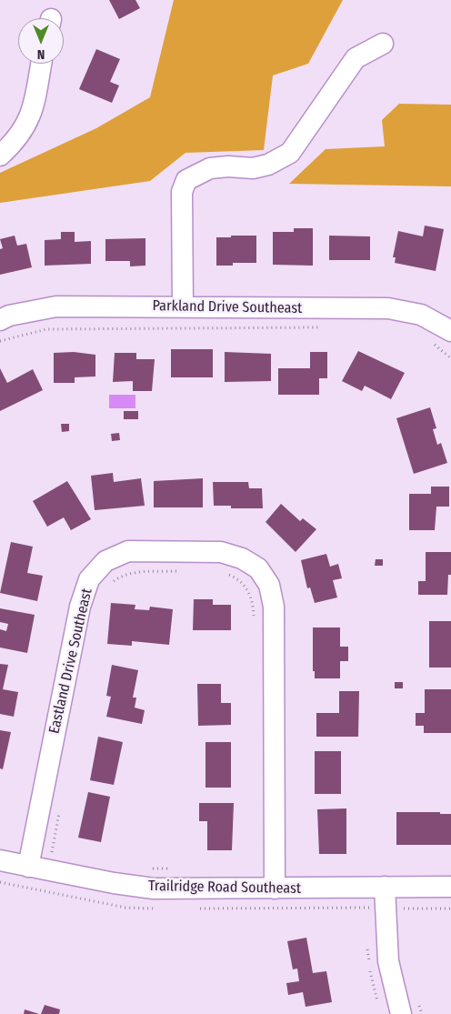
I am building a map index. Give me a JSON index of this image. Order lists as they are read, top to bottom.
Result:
{
  "streets": {
    "street": ["Parkland Drive Southeast", "Eastland Drive Southeast", "Trailridge Road Southeast"]
  },
  "crossings": [
    ["Eastland Drive Southeast", "Trailridge Road Southeast"]
  ],
  "north": "bottom"
}
